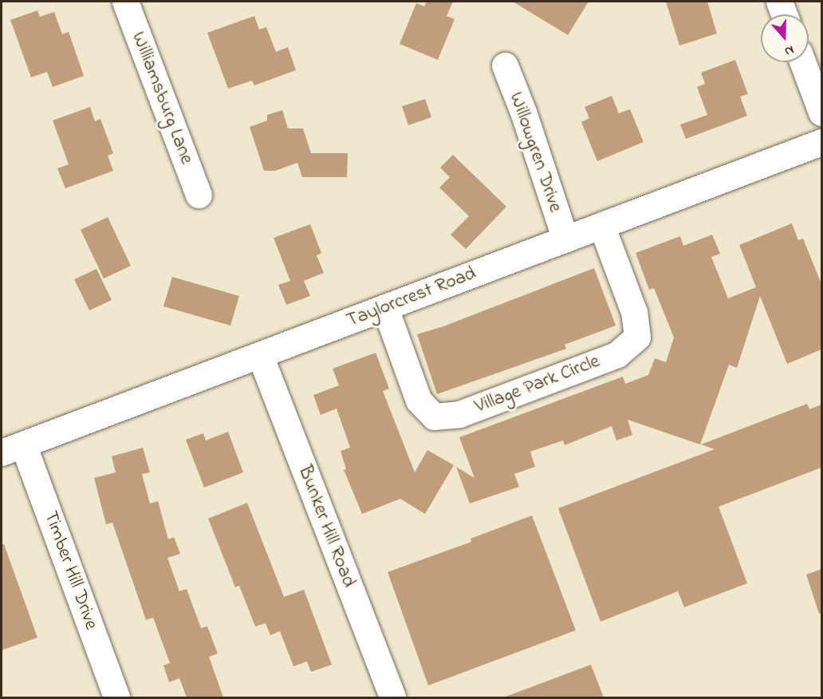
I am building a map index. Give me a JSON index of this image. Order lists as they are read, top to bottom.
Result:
{
  "streets": {
    "street": [
      "Williamsburg Lane",
      "Willowgren Drive",
      "Taylorcrest Road",
      "Village Park Circle",
      "Bunker Hill Road",
      "Timber Hill Drive"
    ]
  },
  "crossings": [
    ["Willowgren Drive", "Taylorcrest Road"],
    ["Taylorcrest Road", "Village Park Circle"],
    ["Taylorcrest Road", "Bunker Hill Road"],
    ["Taylorcrest Road", "Timber Hill Drive"]
  ],
  "north": "bottom"
}
